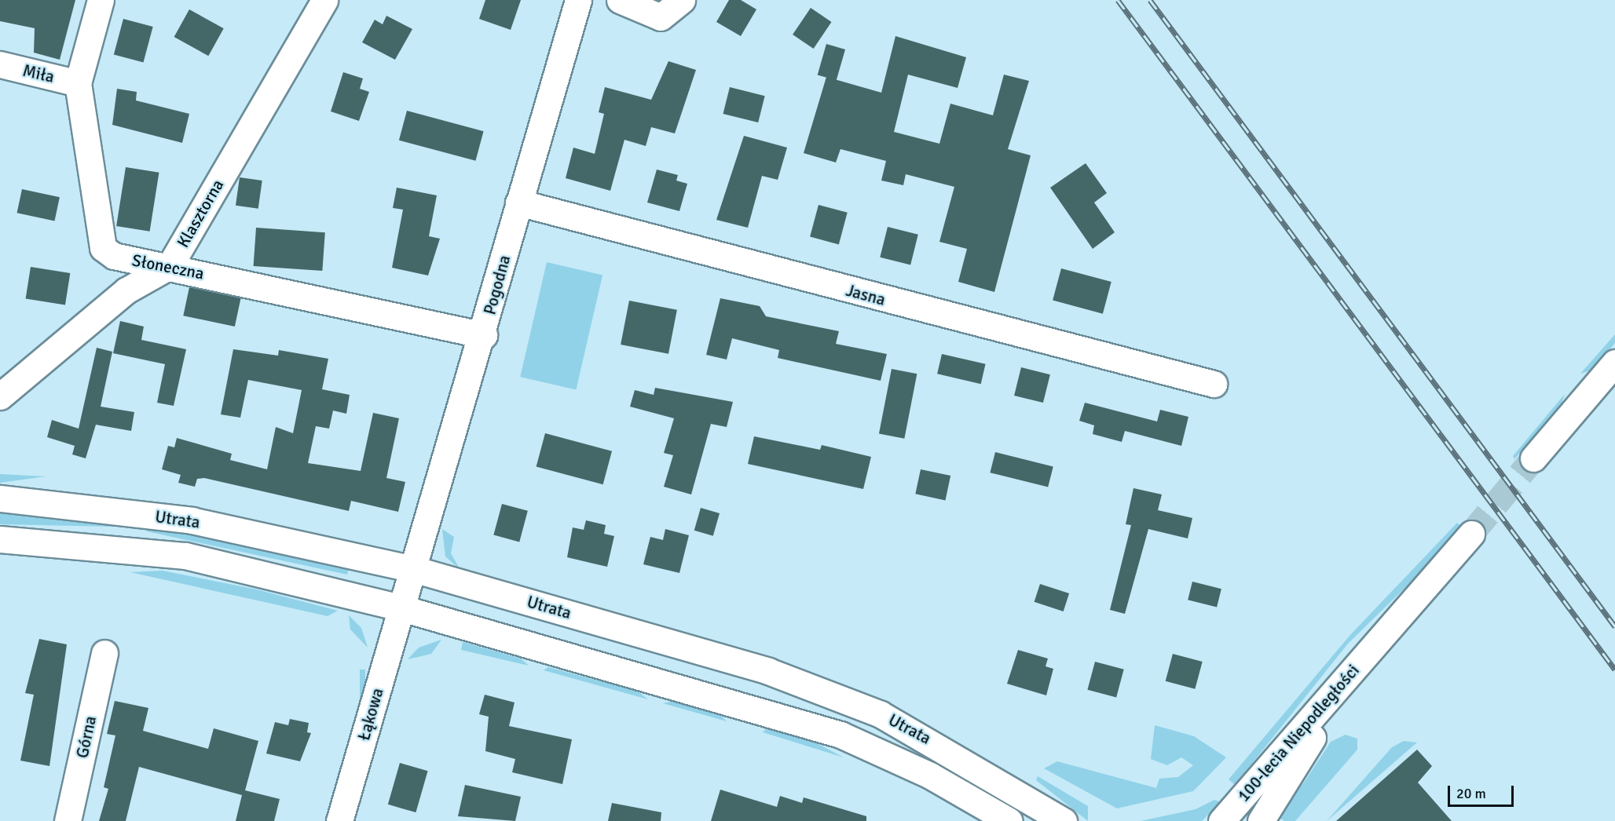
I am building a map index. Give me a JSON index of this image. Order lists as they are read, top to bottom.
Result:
{
  "streets": {
    "street": [
      "Miła",
      "Klasztorna",
      "Słoneczna",
      "Pogodna",
      "Jasna",
      "Utrata",
      "Łąkowa",
      "100-lecia Niepodległości",
      "Górna"
    ]
  },
  "crossings": [
    ["Miła", "Słoneczna"],
    ["Klasztorna", "Słoneczna"],
    ["Słoneczna", "Pogodna"],
    ["Pogodna", "Jasna"],
    ["Pogodna", "Utrata"],
    ["Pogodna", "Łąkowa"],
    ["Utrata", "Łąkowa"]
  ],
  "scale_bar": "20 m"
}
